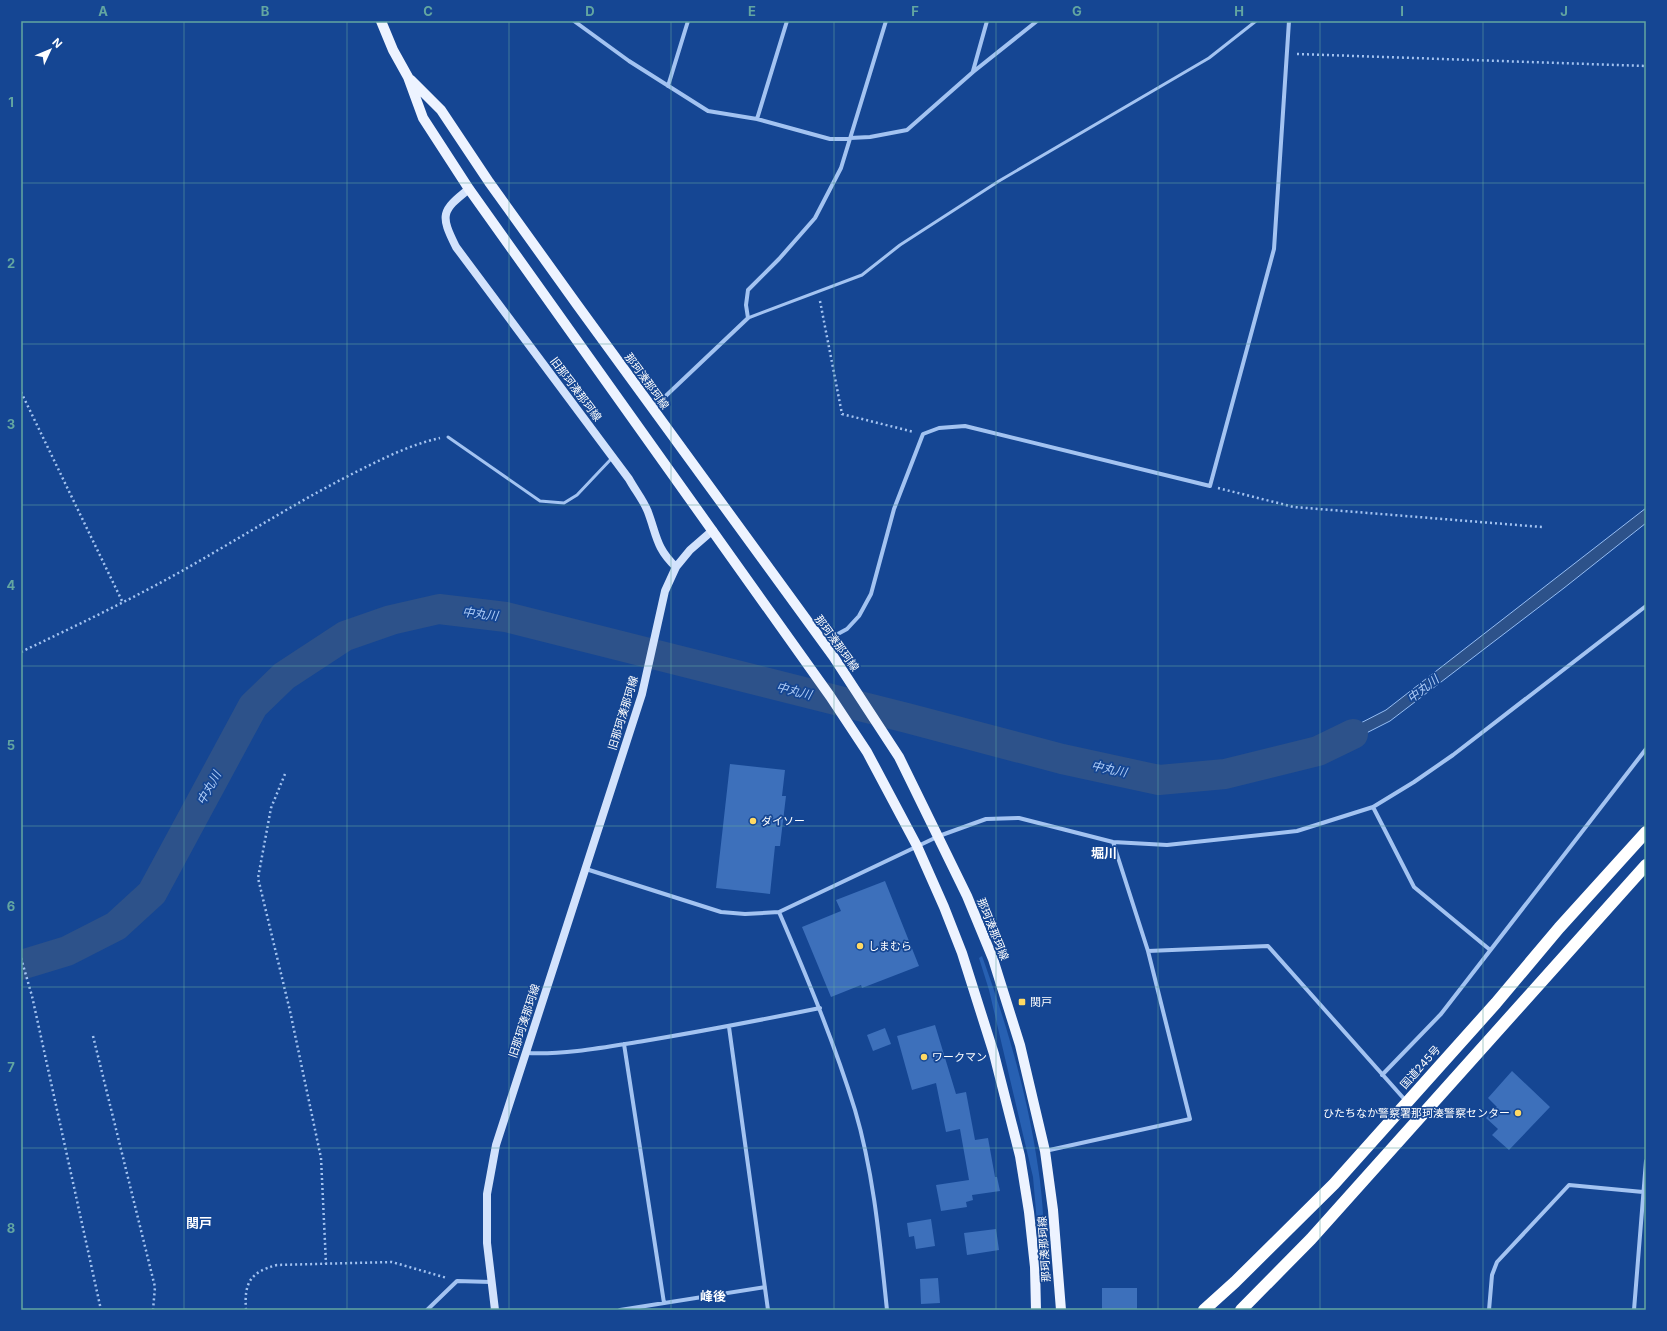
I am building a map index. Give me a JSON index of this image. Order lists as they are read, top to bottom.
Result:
{
  "streets": {
    "highway": ["国道245号"],
    "main road": ["那珂湊那珂線"],
    "street": ["旧那珂湊那珂線"]
  },
  "crossings": [
    ["那珂湊那珂線", "旧那珂湊那珂線"]
  ],
  "districts": ["堀川", "関戸", "峰後"],
  "water": ["中丸川"],
  "places": {
    "other": [
      "ダイソー",
      "しまむら",
      "ワークマン",
      "ひたちなか警察署那珂湊警察センター"
    ],
    "transit": ["関戸"]
  },
  "north": "top right",
  "grid": {
    "columns": [
      "A",
      "B",
      "C",
      "D",
      "E",
      "F",
      "G",
      "H",
      "I",
      "J"
    ],
    "rows": [
      "1",
      "2",
      "3",
      "4",
      "5",
      "6",
      "7",
      "8"
    ]
  }
}
